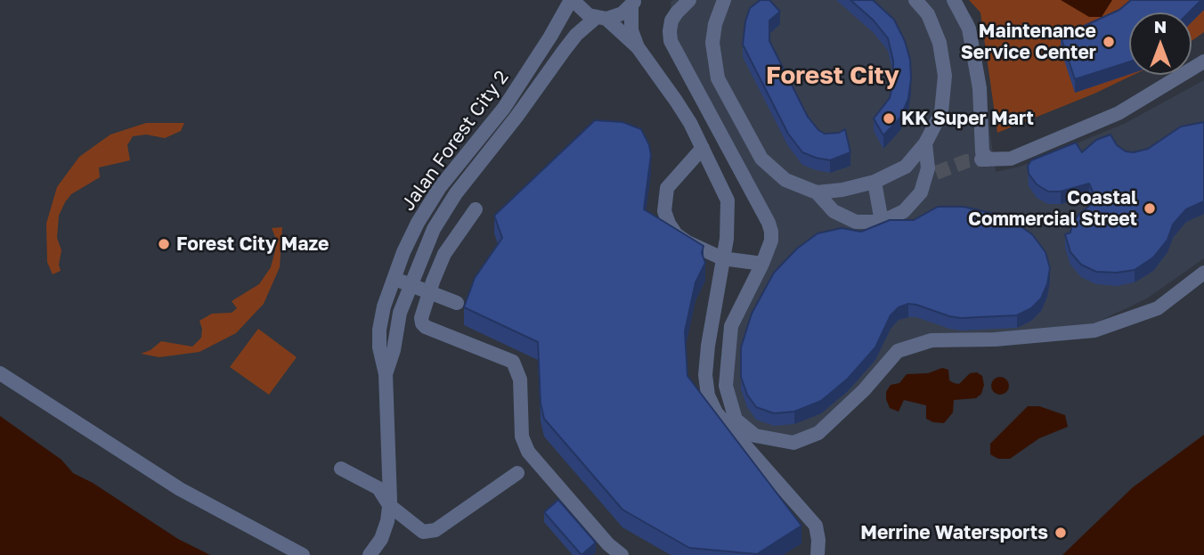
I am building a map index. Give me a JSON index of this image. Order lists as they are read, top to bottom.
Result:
{
  "streets": {
    "street": ["Jalan Forest City 2"]
  },
  "districts": ["Forest City"],
  "places": [
    "Maintenance Service Center",
    "KK Super Mart",
    "Coastal Commercial Street",
    "Forest City Maze",
    "Merrine Watersports"
  ],
  "north": "top"
}
